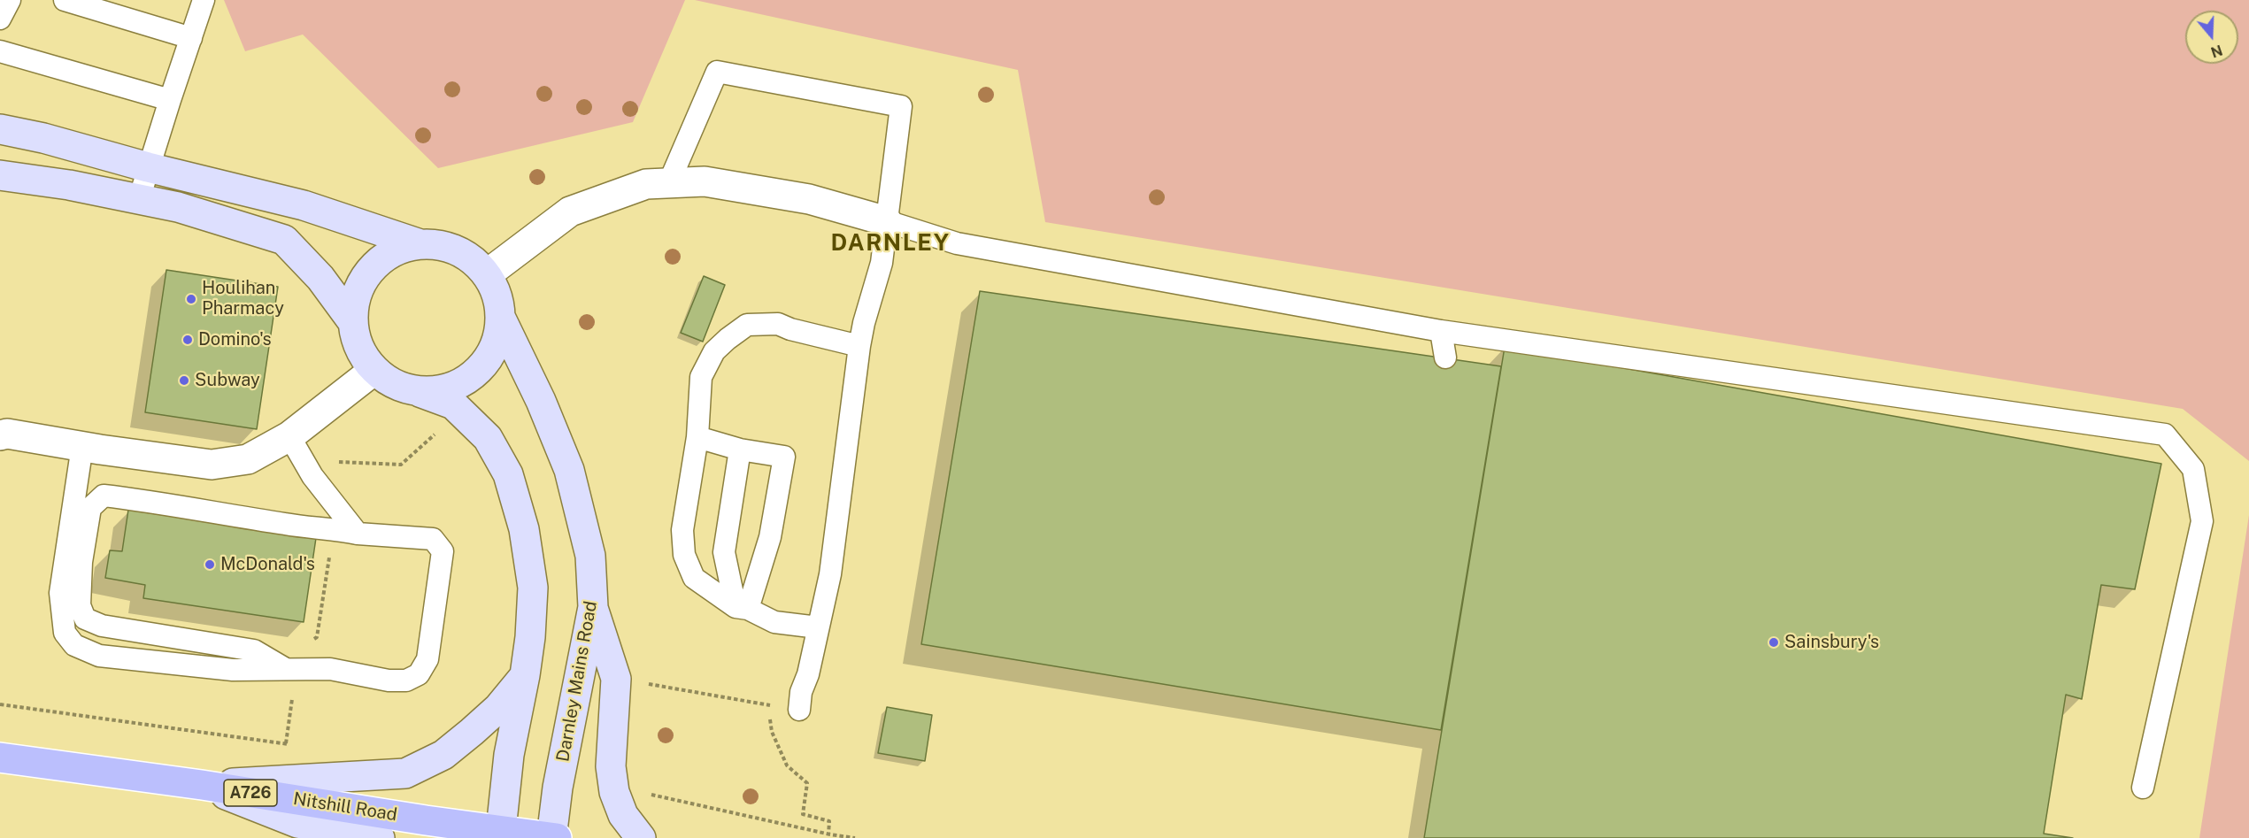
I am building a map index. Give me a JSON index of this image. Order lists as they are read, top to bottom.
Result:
{
  "streets": {
    "main road": ["A726", "Nitshill Road"],
    "street": ["Darnley Mains Road"]
  },
  "crossings": [
    ["Darnley Mains Road", "Nitshill Road"]
  ],
  "districts": ["DARNLEY"],
  "places": [
    "Houlihan Pharmacy",
    "Domino's",
    "Subway",
    "McDonald's",
    "Sainsbury's"
  ],
  "north": "bottom"
}
